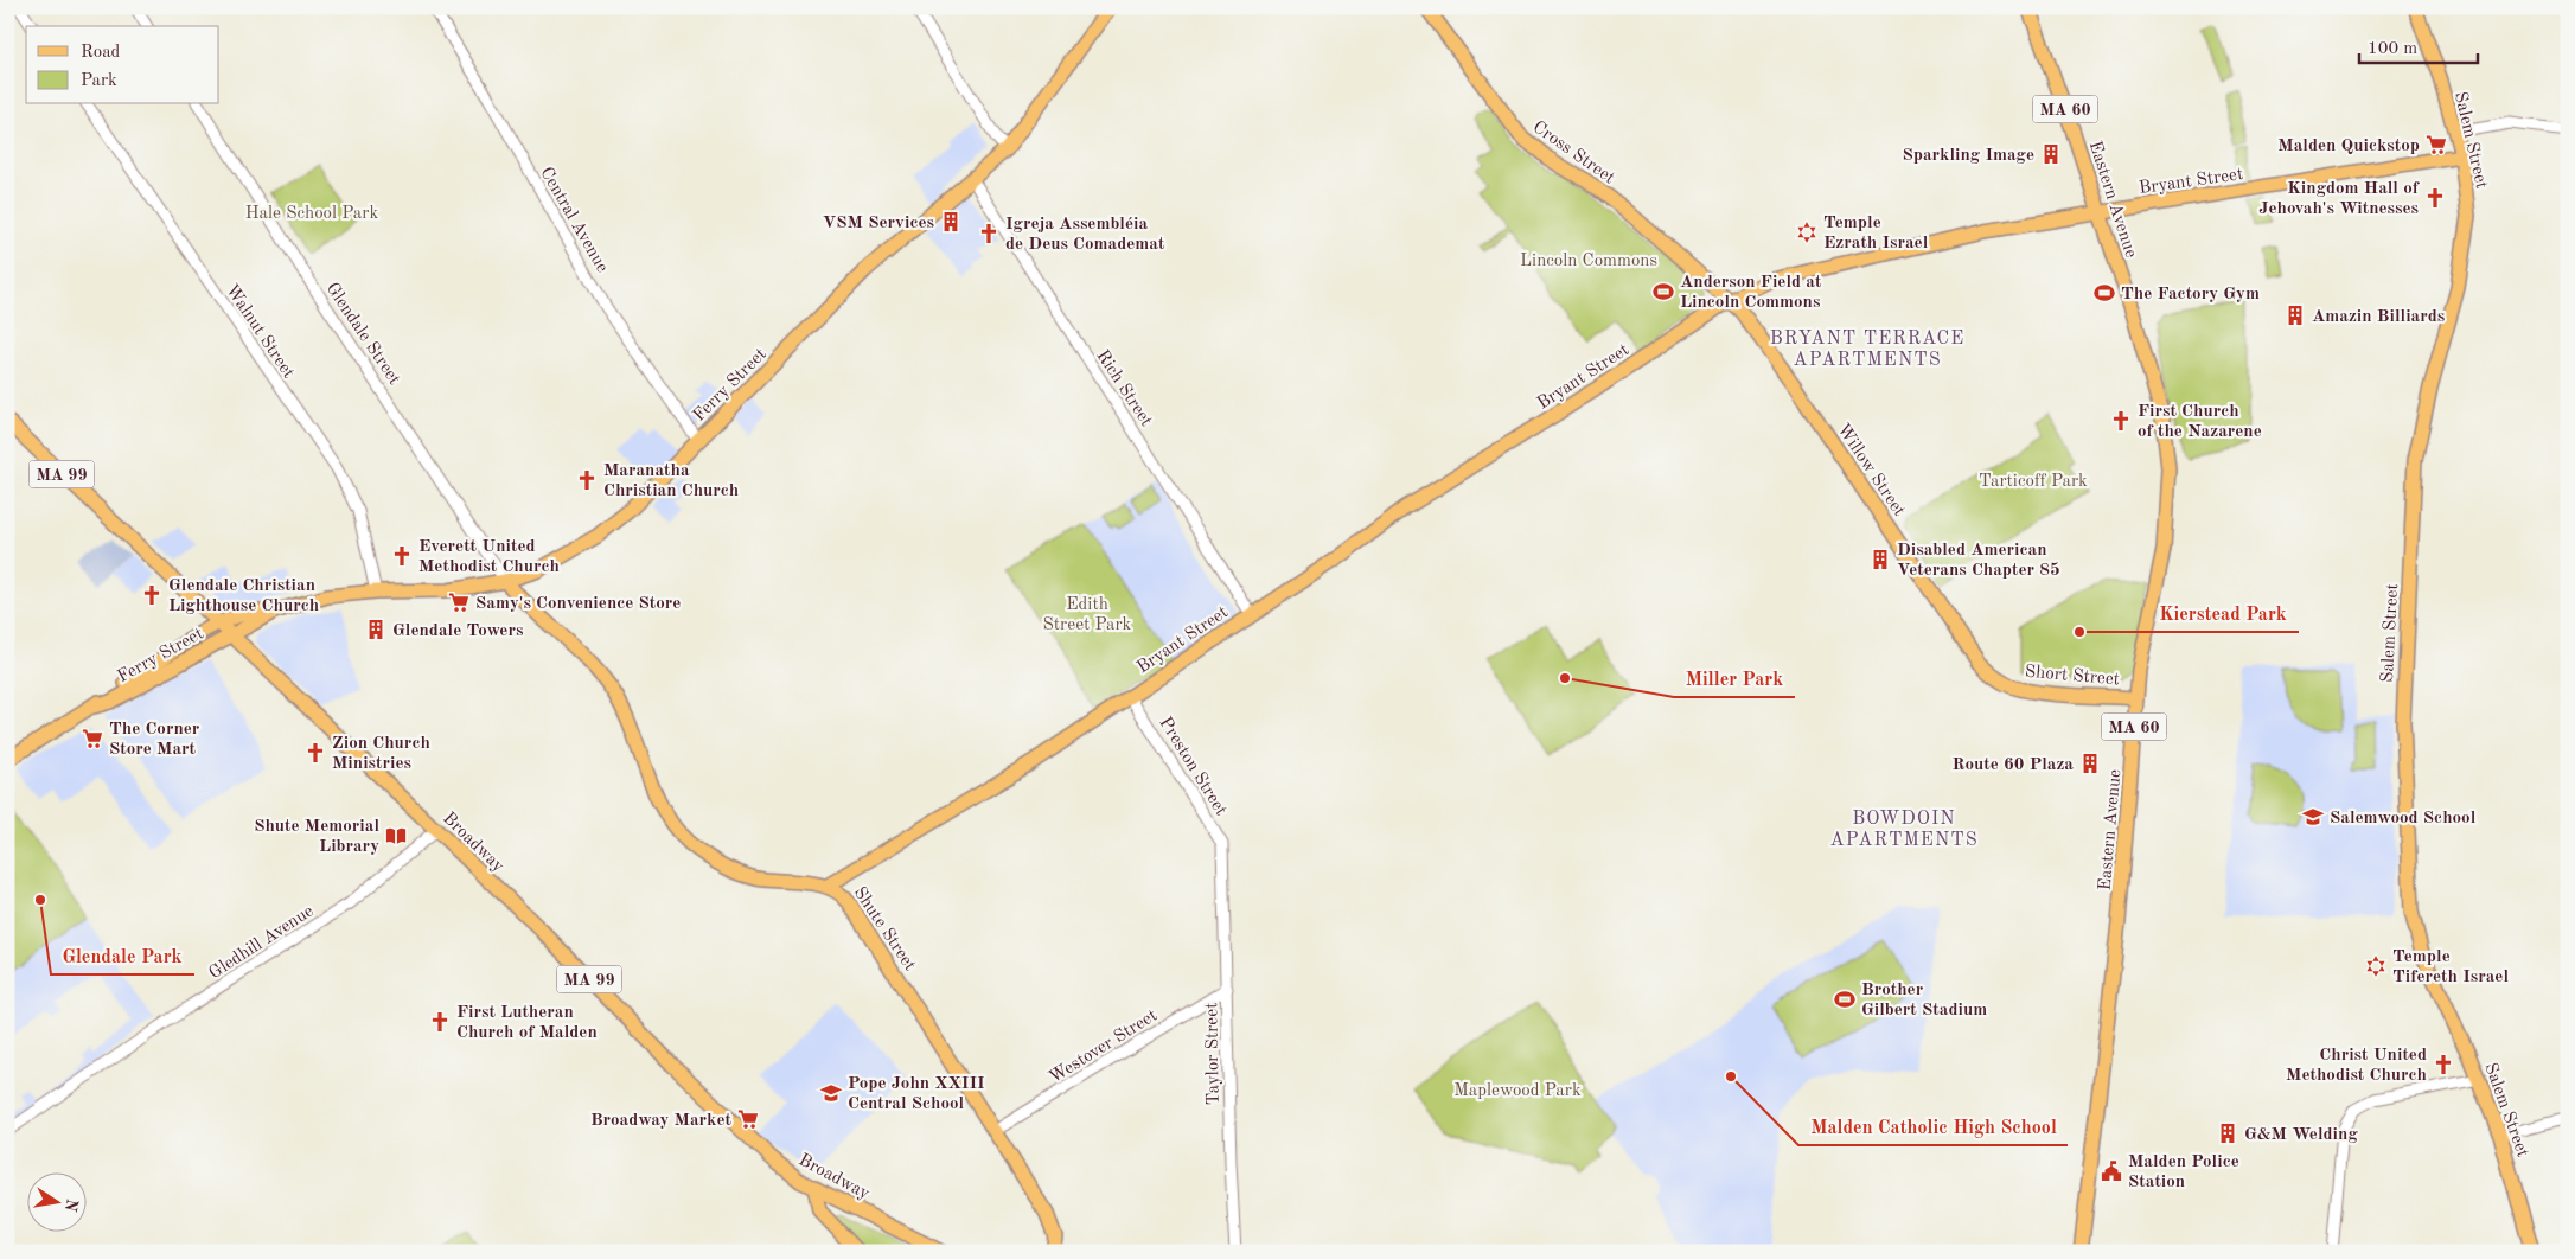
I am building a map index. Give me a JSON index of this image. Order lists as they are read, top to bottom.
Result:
{
  "streets": {
    "main road": [
      "MA 60",
      "Salem Street",
      "Cross Street",
      "Bryant Street",
      "Eastern Avenue",
      "Ferry Street",
      "Willow Street",
      "MA 99",
      "Short Street",
      "Broadway",
      "Shute Street"
    ],
    "street": [
      "Central Avenue",
      "Walnut Street",
      "Glendale Street",
      "Rich Street",
      "Preston Street",
      "Gledhill Avenue",
      "Westover Street",
      "Taylor Street"
    ]
  },
  "crossings": [
    ["Salem Street", "Bryant Street"],
    ["Cross Street", "Bryant Street"],
    ["Cross Street", "Willow Street"],
    ["Bryant Street", "Eastern Avenue"],
    ["Bryant Street", "Rich Street"],
    ["Bryant Street", "Willow Street"],
    ["Bryant Street", "Preston Street"],
    ["Bryant Street", "Shute Street"],
    ["Eastern Avenue", "Short Street"],
    ["Central Avenue", "Ferry Street"],
    ["Walnut Street", "Ferry Street"],
    ["Glendale Street", "Ferry Street"],
    ["Glendale Street", "Shute Street"],
    ["Ferry Street", "Rich Street"],
    ["Ferry Street", "Broadway"],
    ["Ferry Street", "Shute Street"],
    ["Willow Street", "Short Street"],
    ["Preston Street", "Taylor Street"],
    ["Broadway", "Gledhill Avenue"],
    ["Shute Street", "Westover Street"],
    ["Westover Street", "Taylor Street"]
  ],
  "districts": ["BRYANT TERRACE APARTMENTS", "BOWDOIN APARTMENTS"],
  "parks": [
    "Hale School Park",
    "Lincoln Commons",
    "Tarticoff Park",
    "Edith Street Park",
    "Maplewood Park"
  ],
  "places": {
    "supermarket": [
      "Malden Quickstop",
      "Samy's Convenience Store",
      "The Corner Store Mart",
      "Broadway Market"
    ],
    "building": [
      "Sparkling Image",
      "VSM Services",
      "Amazin Billiards",
      "Disabled American Veterans Chapter 85",
      "Glendale Towers",
      "Route 60 Plaza",
      "G&M Welding"
    ],
    "church": [
      "Kingdom Hall of Jehovah's Witnesses",
      "Igreja Assembléia de Deus Comademat",
      "First Church of the Nazarene",
      "Maranatha Christian Church",
      "Everett United Methodist Church",
      "Glendale Christian Lighthouse Church",
      "Zion Church Ministries",
      "First Lutheran Church of Malden",
      "Christ United Methodist Church"
    ],
    "synagogue": ["Temple Ezrath Israel", "Temple Tifereth Israel"],
    "sports": ["Anderson Field at Lincoln Commons", "The Factory Gym", "Brother Gilbert Stadium"],
    "other": [
      "Kierstead Park",
      "Miller Park",
      "Glendale Park",
      "Malden Catholic High School"
    ],
    "school or university": ["Salemwood School", "Pope John XXIII Central School"],
    "library": ["Shute Memorial Library"],
    "public building": ["Malden Police Station"]
  },
  "legend": ["Road", "Park"],
  "scale_bar": "100 m",
  "north": "right"
}
